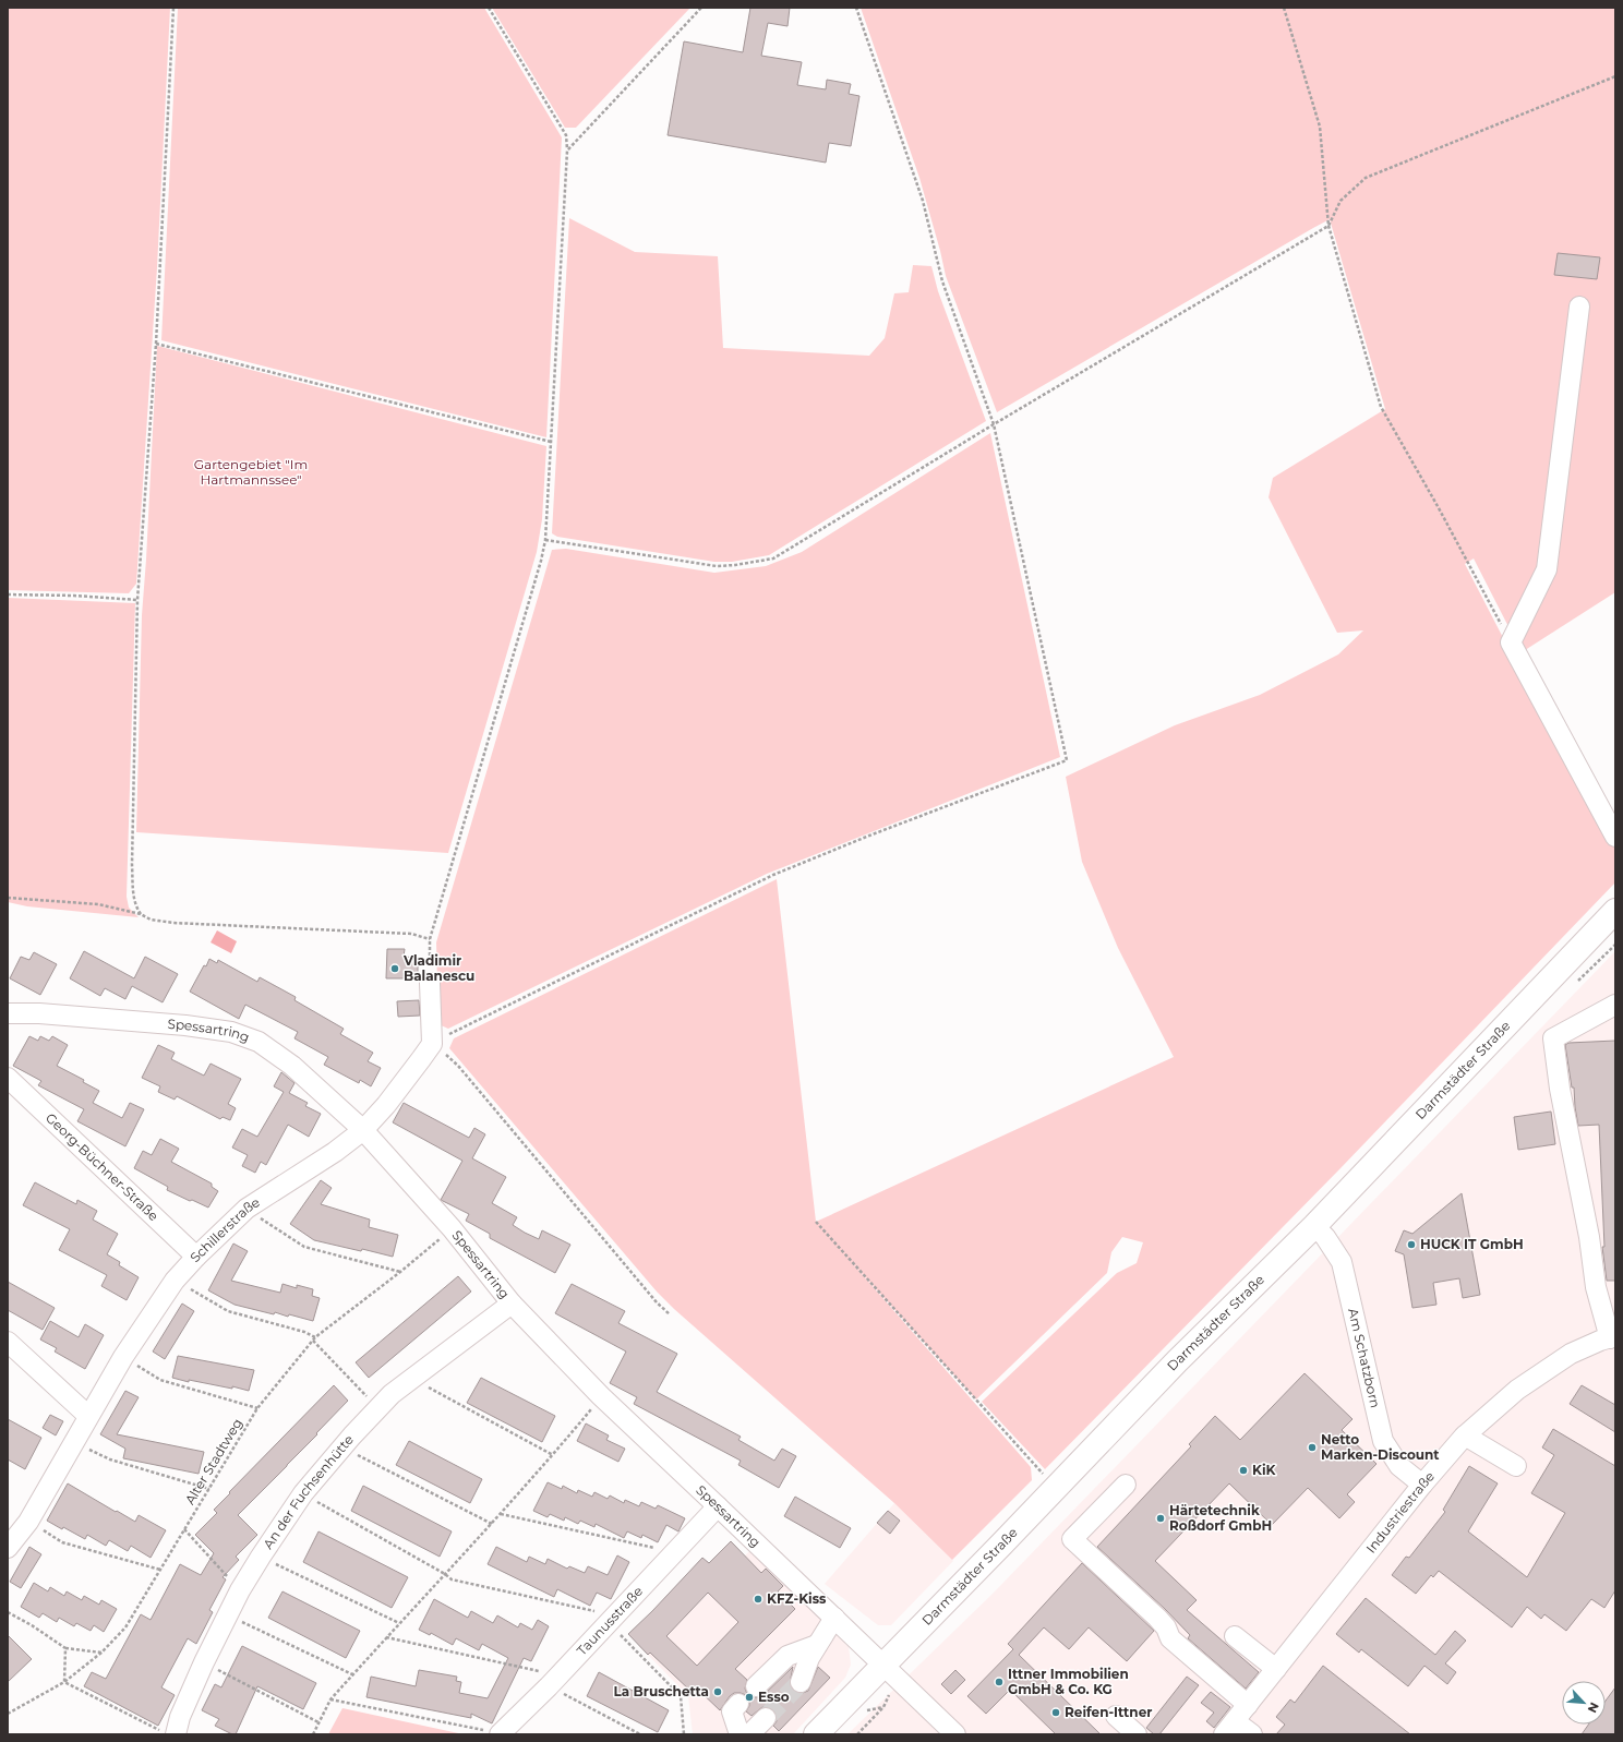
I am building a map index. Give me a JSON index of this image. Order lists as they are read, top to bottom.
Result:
{
  "streets": {
    "main road": ["Darmstädter Straße"],
    "street": [
      "Spessartring",
      "Georg-Büchner-Straße",
      "Schillerstraße",
      "Am Schatzborn",
      "An der Fuchsenhütte",
      "Industriestraße",
      "Taunusstraße"
    ],
    "path": ["Alter Stadtweg"]
  },
  "crossings": [
    ["Spessartring", "Darmstädter Straße"],
    ["Spessartring", "Schillerstraße"],
    ["Spessartring", "Alter Stadtweg"],
    ["Spessartring", "An der Fuchsenhütte"],
    ["Spessartring", "Taunusstraße"],
    ["Darmstädter Straße", "Am Schatzborn"],
    ["Georg-Büchner-Straße", "Schillerstraße"],
    ["Am Schatzborn", "Industriestraße"]
  ],
  "parks": ["Gartengebiet \"Im Hartmannssee\""],
  "places": [
    "Vladimir Balanescu",
    "HUCK IT GmbH",
    "Netto Marken-Discount",
    "KiK",
    "Härtetechnik Roßdorf GmbH",
    "KFZ-Kiss",
    "Ittner Immobilien GmbH & Co. KG",
    "La Bruschetta",
    "Esso",
    "Reifen-Ittner"
  ],
  "north": "bottom right"
}
